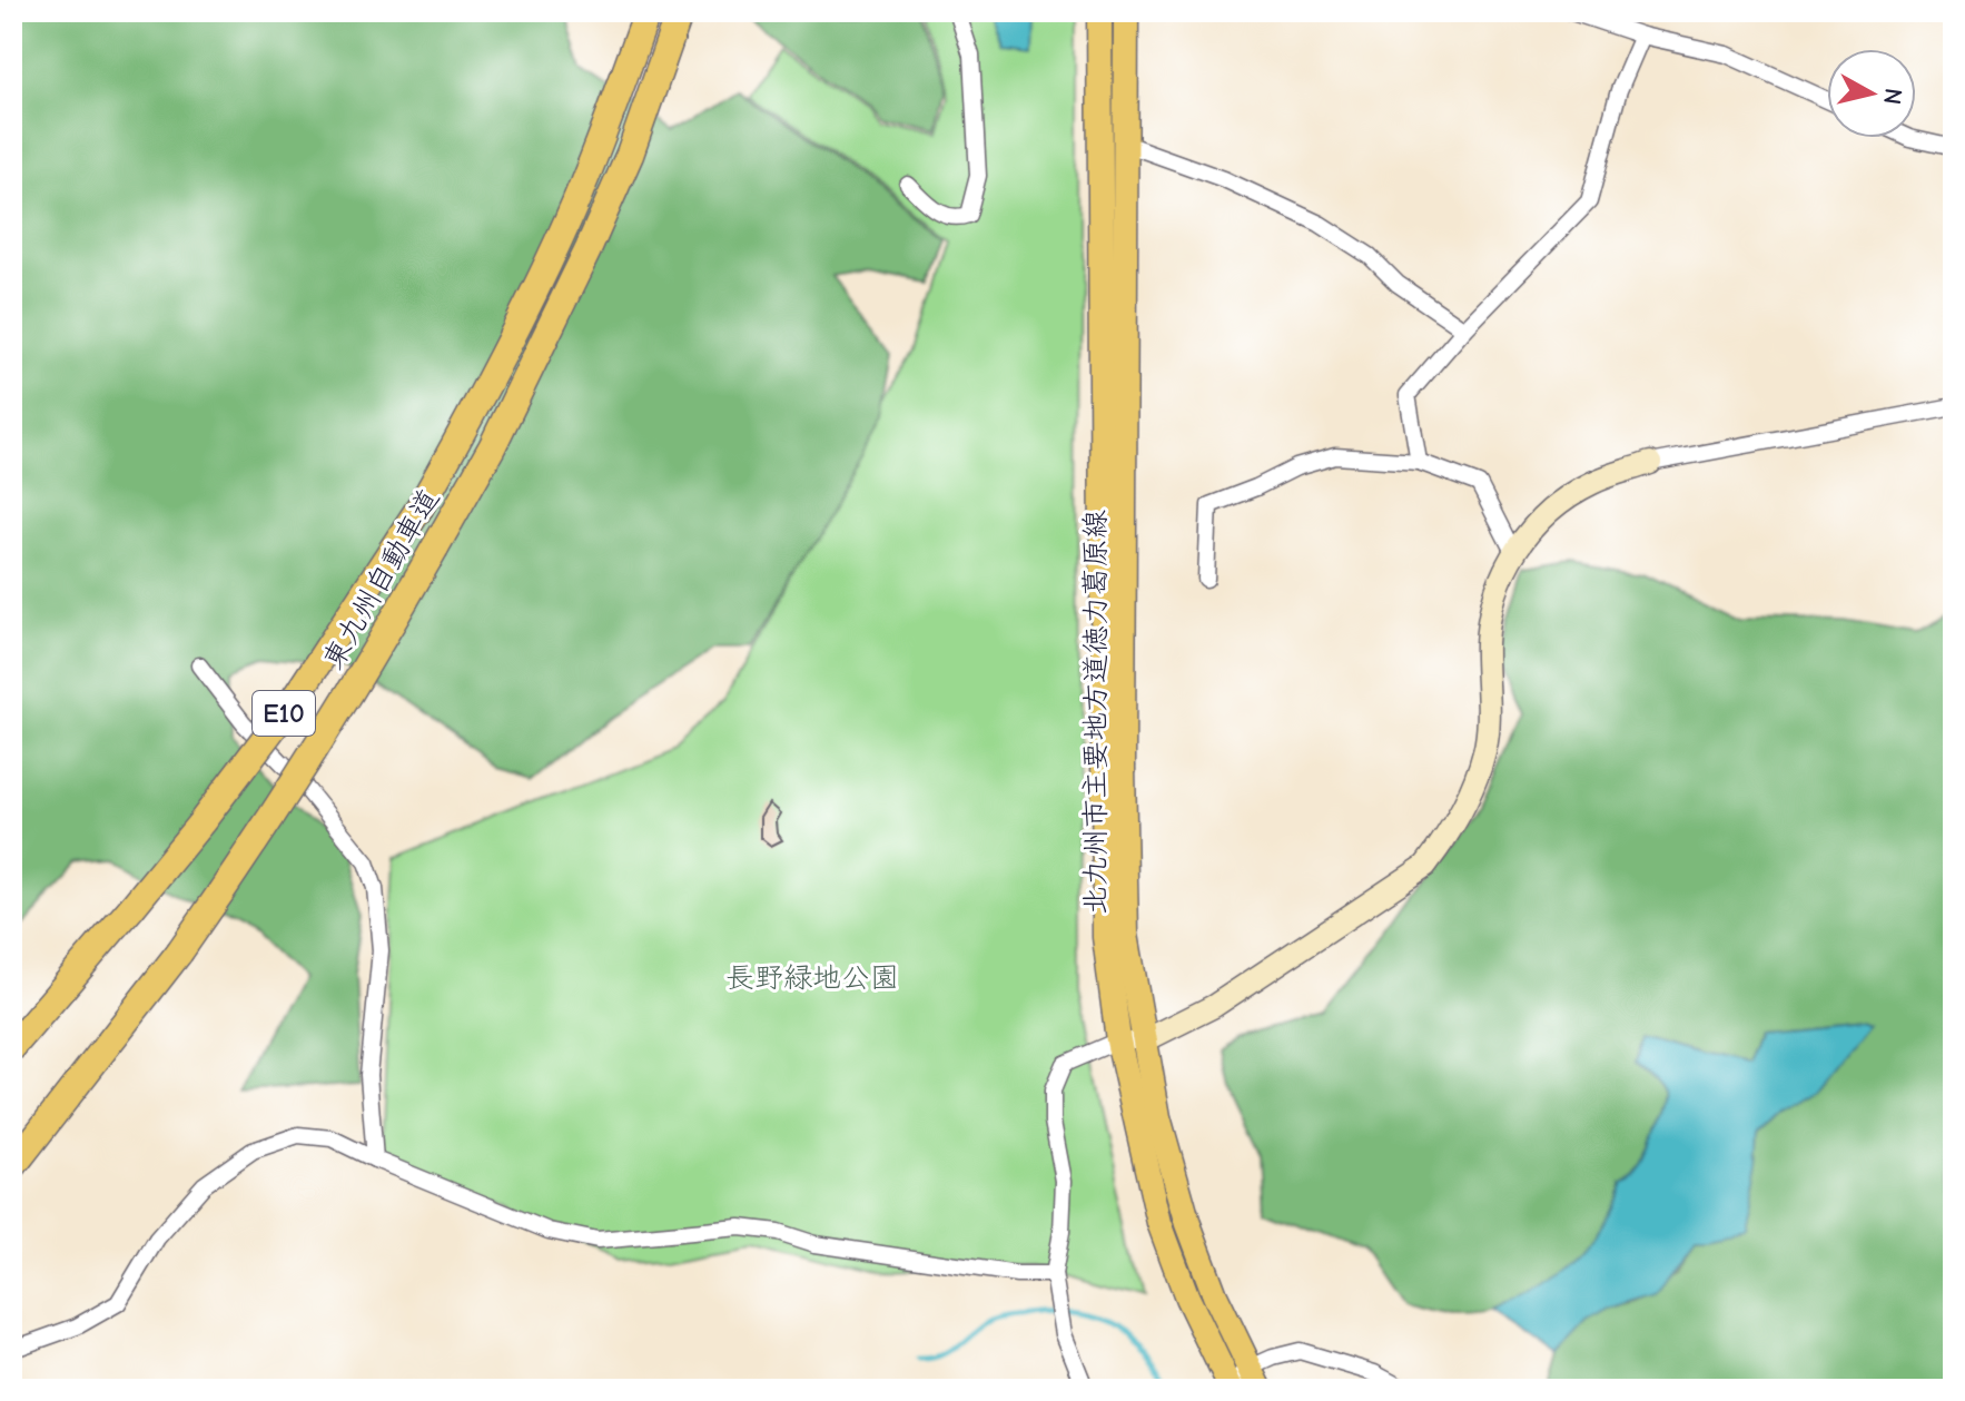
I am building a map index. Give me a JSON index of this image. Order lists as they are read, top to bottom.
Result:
{
  "streets": {
    "highway": ["東九州自動車道", "E10"],
    "main road": ["北九州市主要地方道徳力葛原線"]
  },
  "parks": ["長野緑地公園"],
  "north": "right"
}
